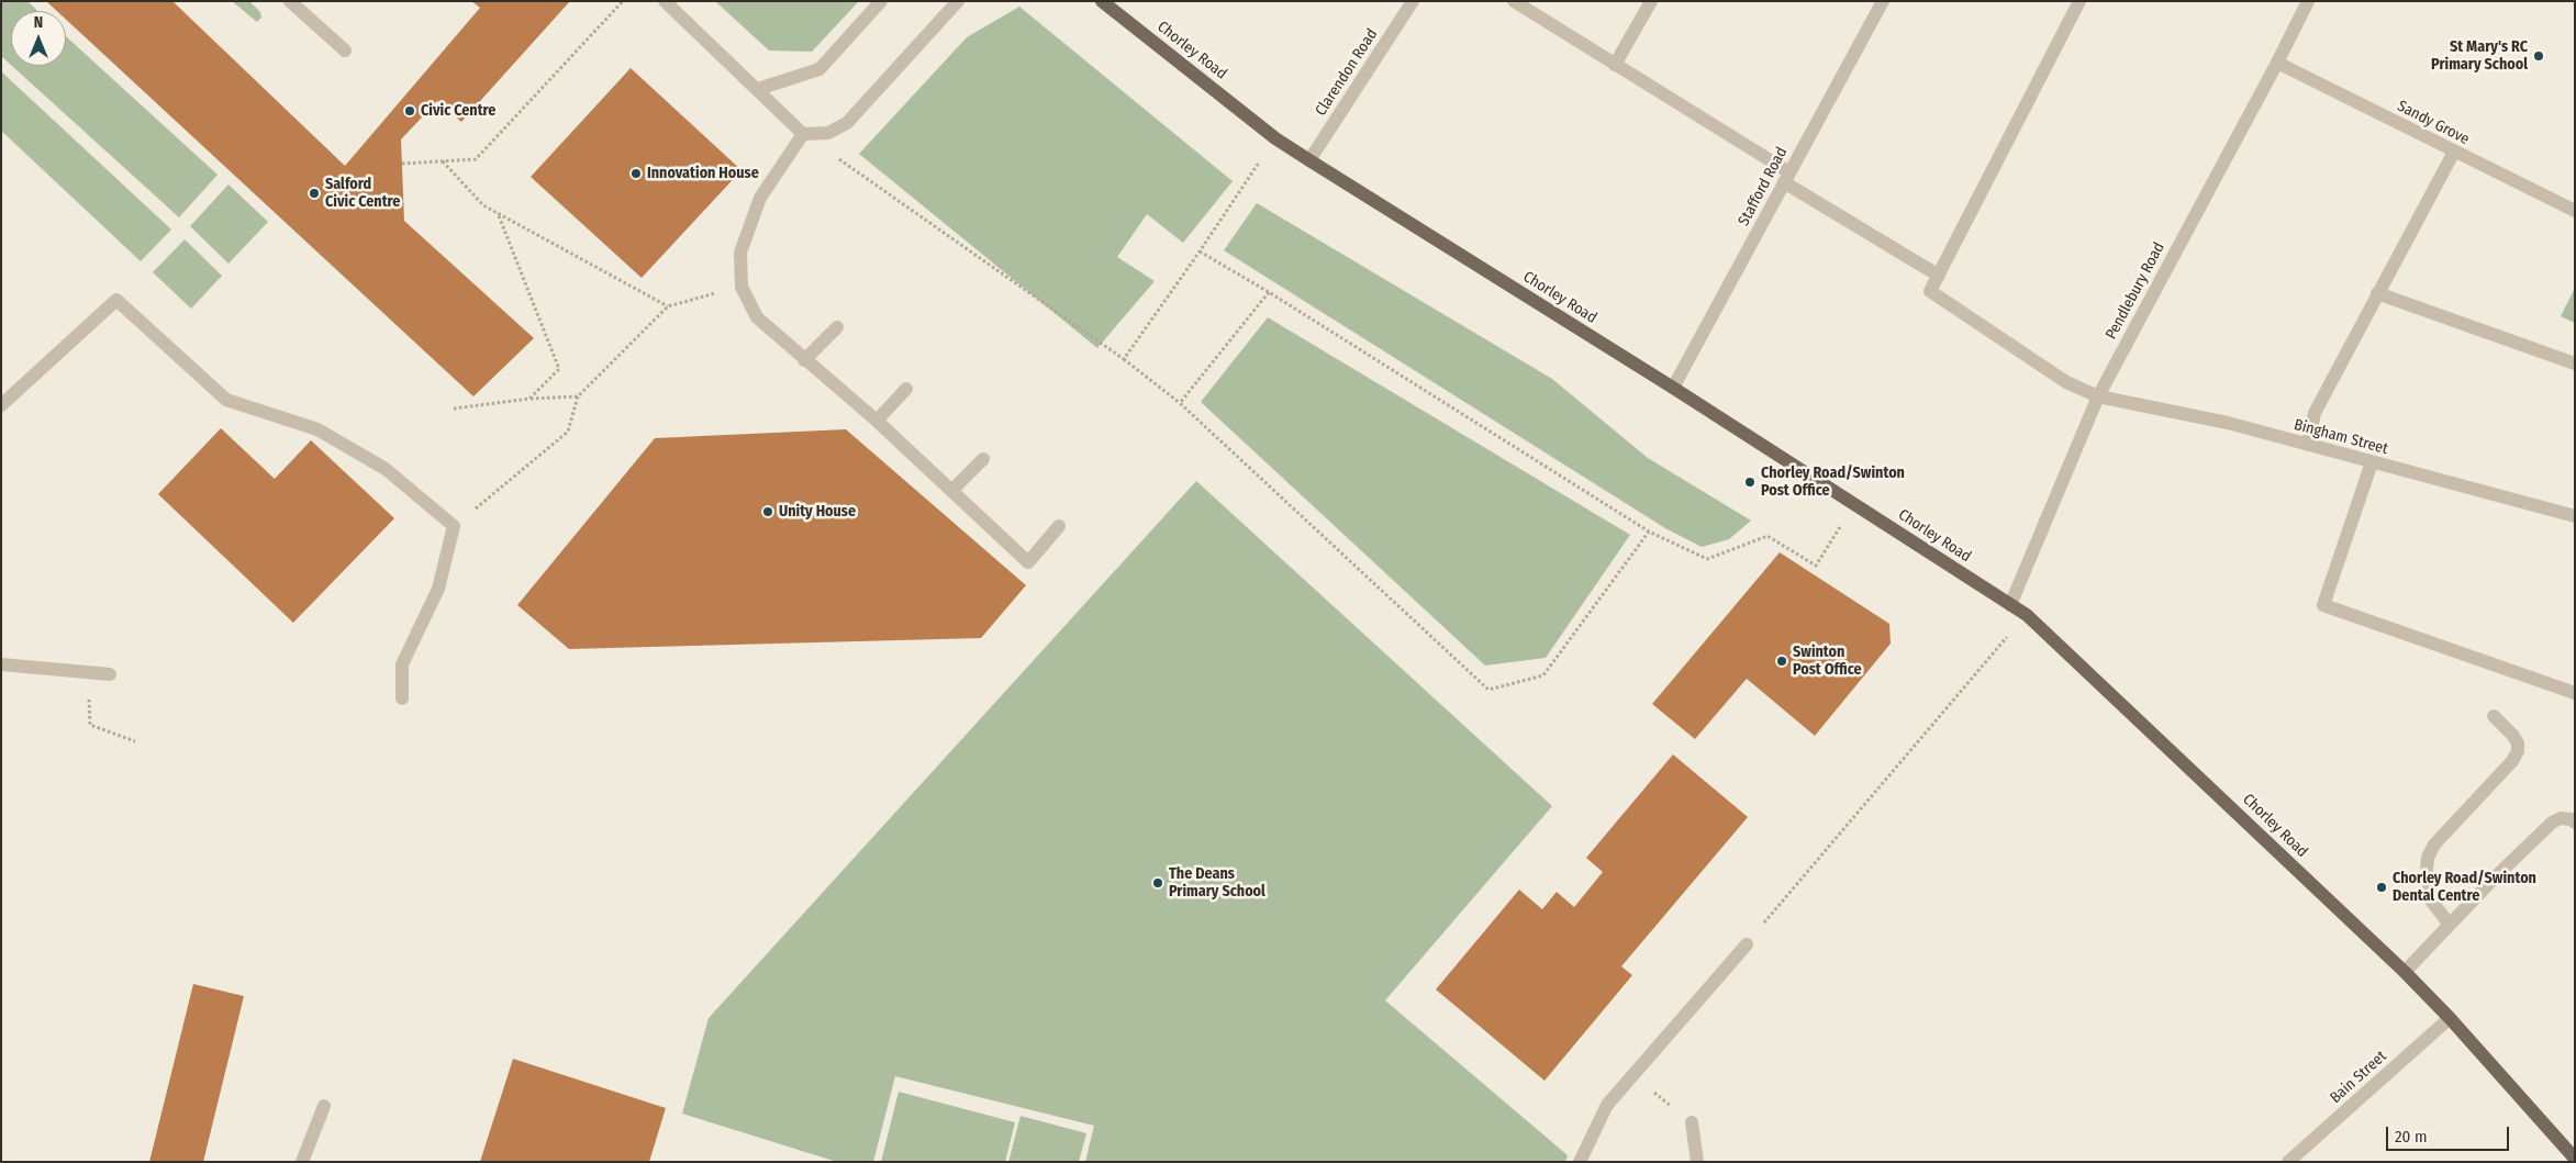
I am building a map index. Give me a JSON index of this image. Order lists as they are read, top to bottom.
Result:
{
  "streets": {
    "main road": ["Chorley Road"],
    "street": [
      "Clarendon Road",
      "Sandy Grove",
      "Stafford Road",
      "Pendlebury Road",
      "Bingham Street",
      "Bain Street"
    ]
  },
  "crossings": [
    ["Chorley Road", "Clarendon Road"],
    ["Chorley Road", "Stafford Road"],
    ["Chorley Road", "Pendlebury Road"],
    ["Chorley Road", "Bain Street"],
    ["Sandy Grove", "Pendlebury Road"],
    ["Pendlebury Road", "Bingham Street"]
  ],
  "places": [
    "St Mary's RC Primary School",
    "Civic Centre",
    "Innovation House",
    "Salford Civic Centre",
    "Chorley Road/Swinton Post Office",
    "Unity House",
    "Swinton Post Office",
    "The Deans Primary School",
    "Chorley Road/Swinton Dental Centre"
  ],
  "scale_bar": "20 m",
  "north": "top"
}
